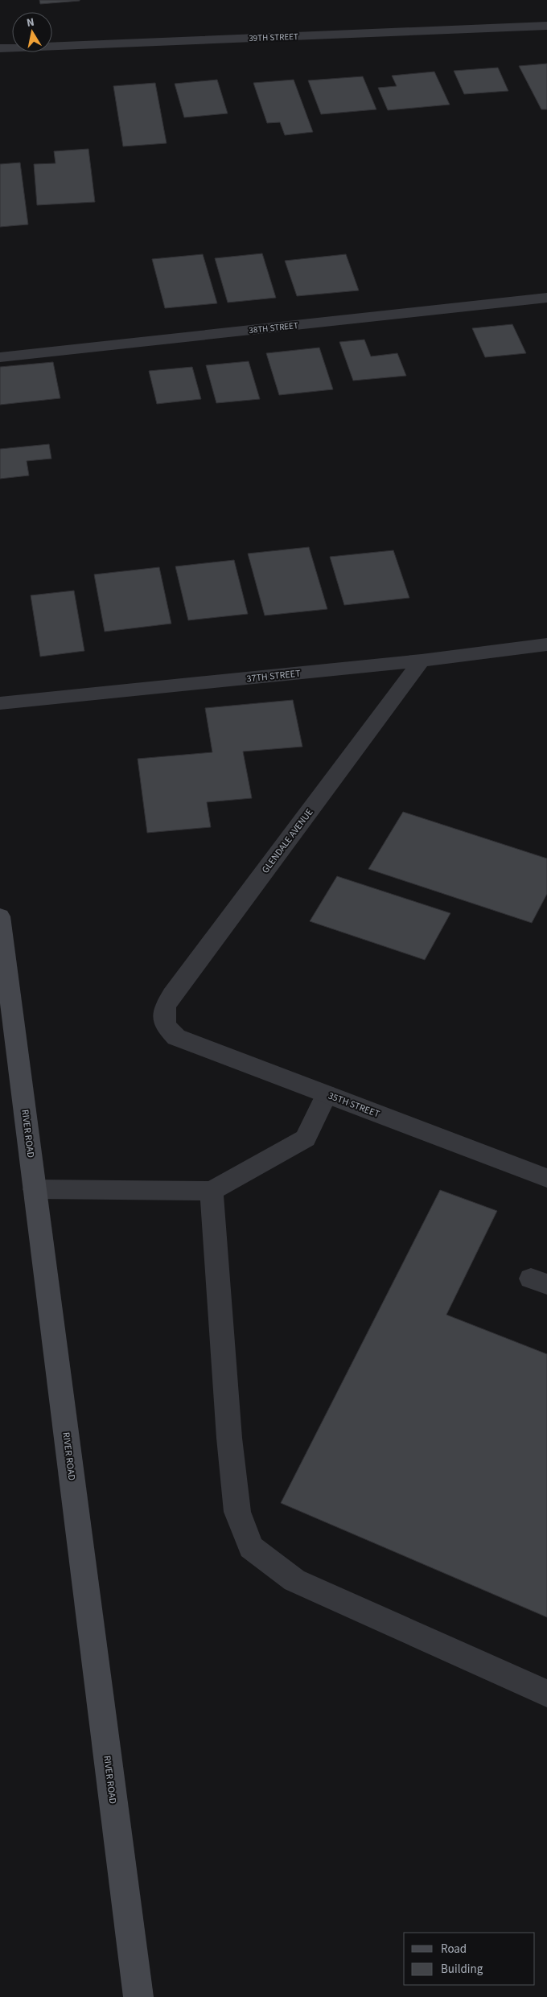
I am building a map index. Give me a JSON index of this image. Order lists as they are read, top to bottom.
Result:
{
  "streets": {
    "main road": ["RIVER ROAD"],
    "street": [
      "39TH STREET",
      "38TH STREET",
      "37TH STREET",
      "GLENDALE AVENUE",
      "35TH STREET"
    ]
  },
  "crossings": [
    ["37TH STREET", "GLENDALE AVENUE"],
    ["GLENDALE AVENUE", "35TH STREET"]
  ],
  "legend": ["Road", "Building"],
  "north": "top"
}
